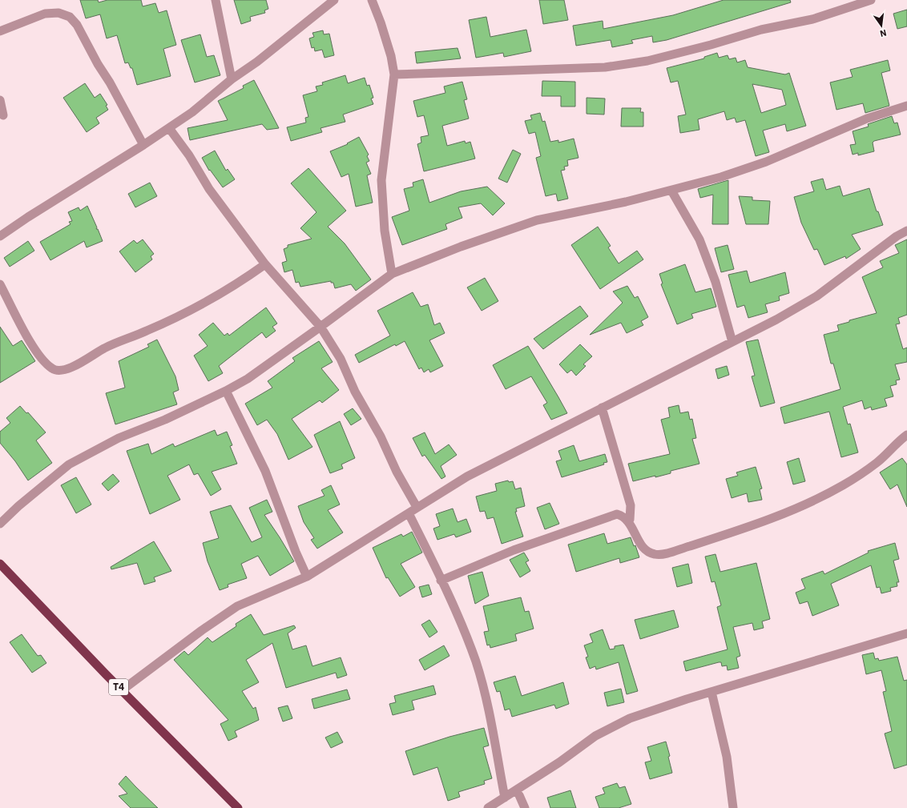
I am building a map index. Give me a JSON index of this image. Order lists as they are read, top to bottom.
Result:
{
  "streets": {
    "highway": ["T4"]
  },
  "north": "bottom"
}
